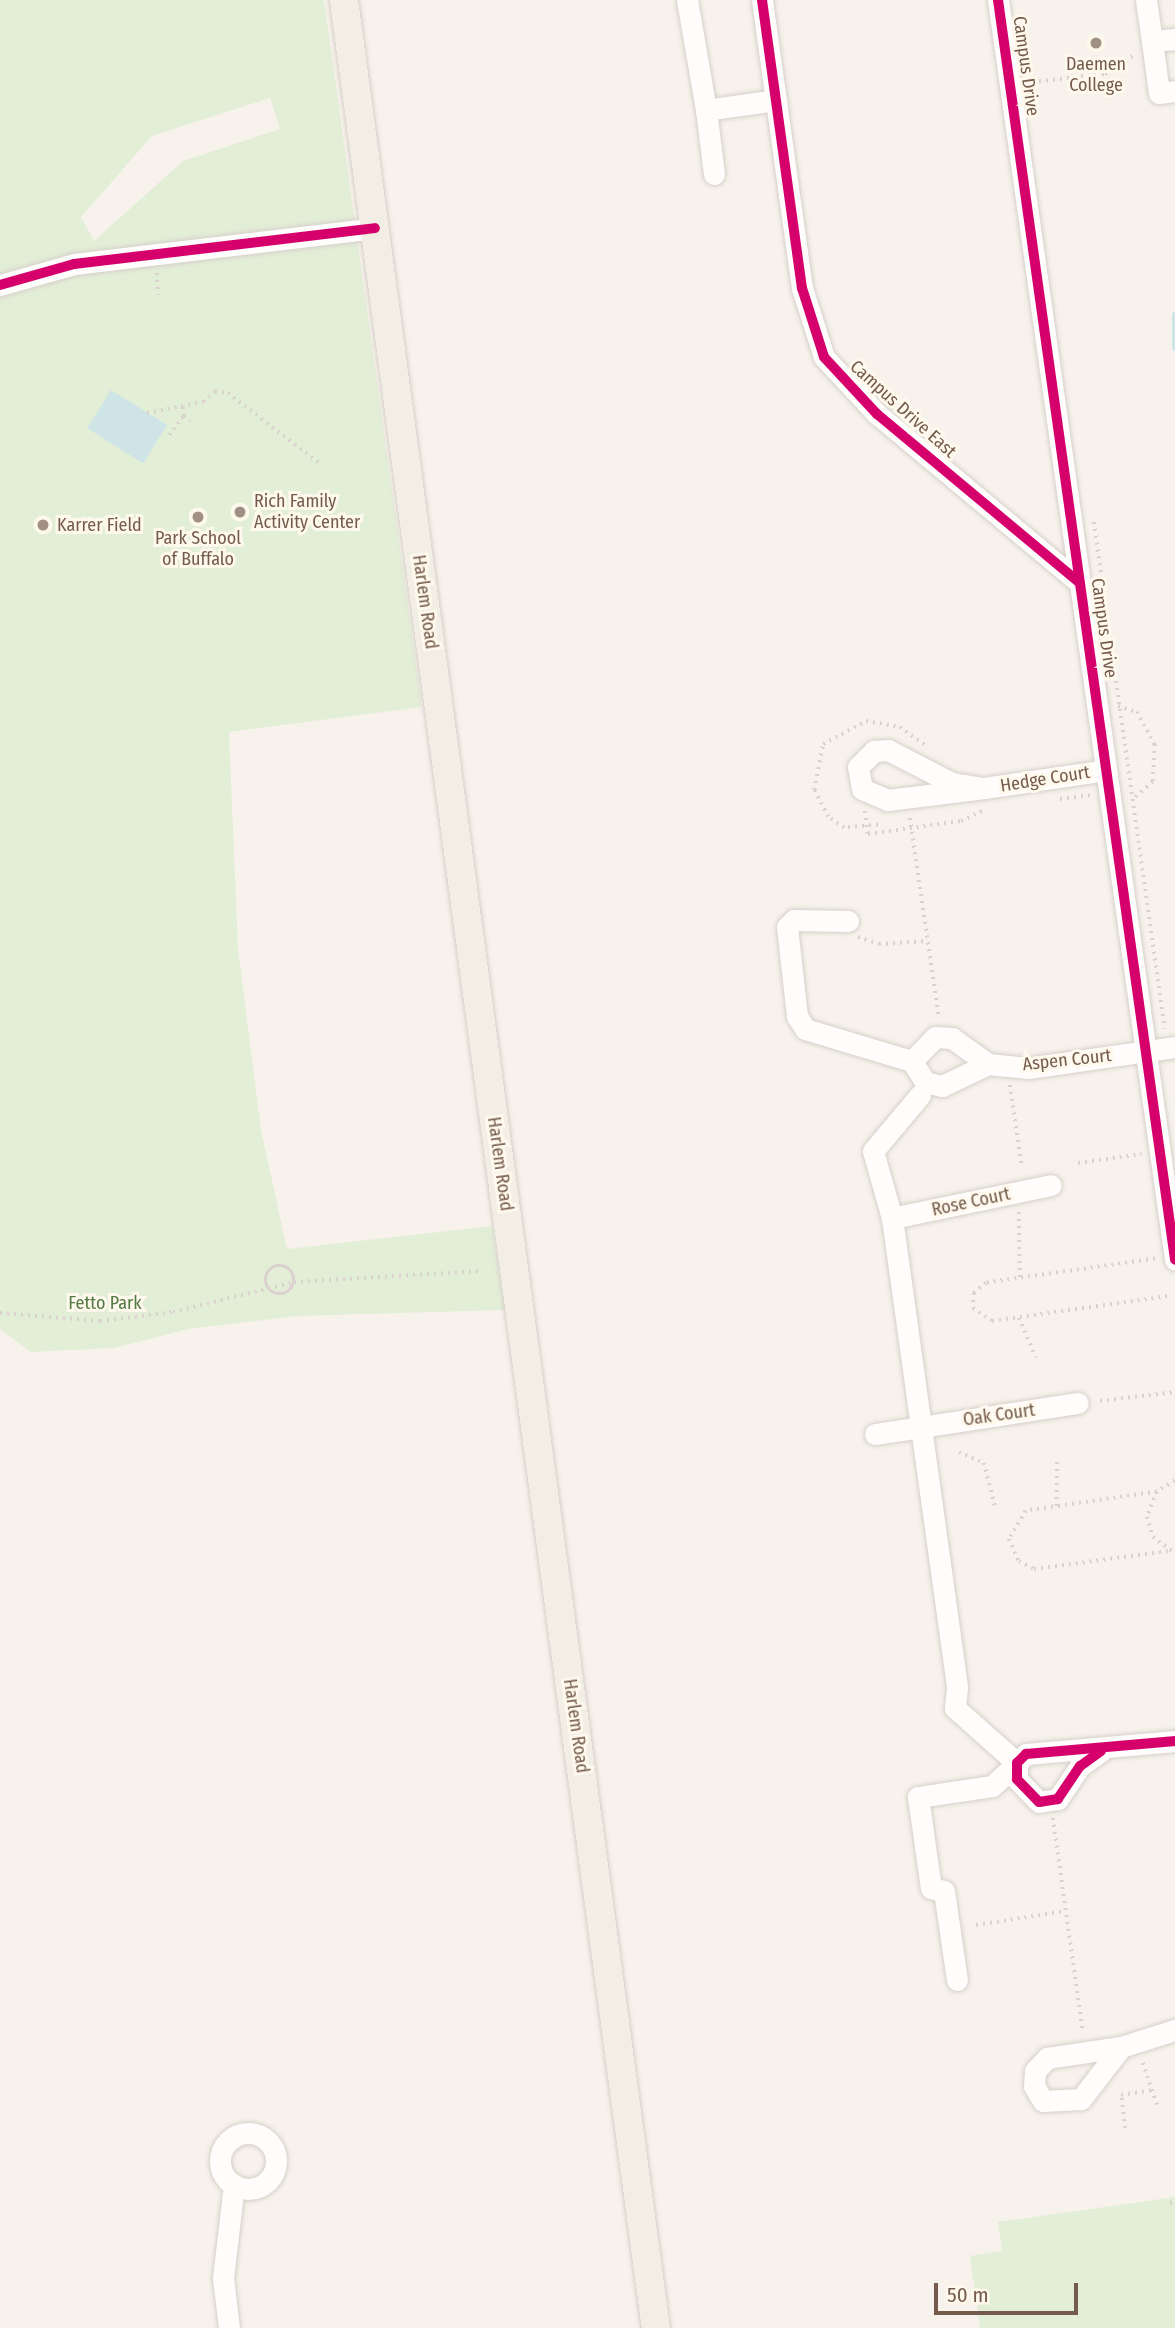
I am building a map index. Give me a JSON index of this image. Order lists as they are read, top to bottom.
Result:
{
  "streets": {
    "main road": ["Harlem Road"],
    "street": [
      "Campus Drive",
      "Campus Drive East",
      "Hedge Court",
      "Aspen Court",
      "Rose Court",
      "Oak Court"
    ]
  },
  "crossings": [
    ["Campus Drive", "Campus Drive East"],
    ["Campus Drive", "Hedge Court"],
    ["Campus Drive", "Aspen Court"]
  ],
  "parks": ["Fetto Park"],
  "places": [
    "Daemen College",
    "Rich Family Activity Center",
    "Park School of Buffalo",
    "Karrer Field"
  ],
  "scale_bar": "50 m"
}
